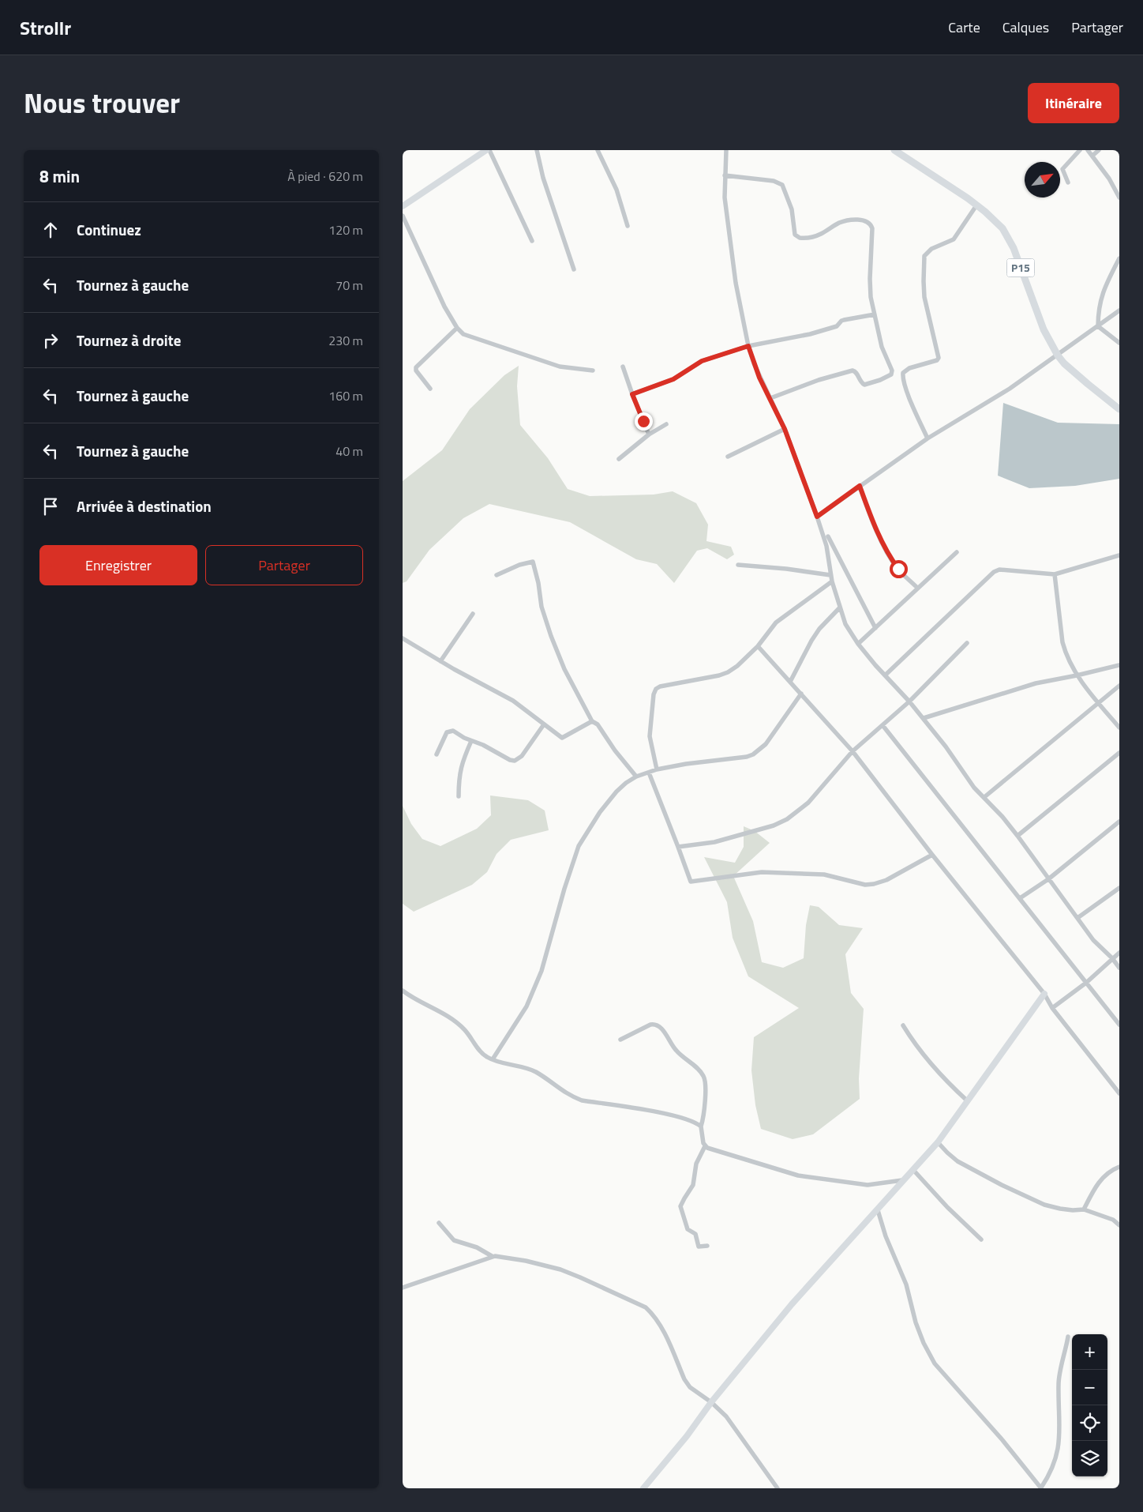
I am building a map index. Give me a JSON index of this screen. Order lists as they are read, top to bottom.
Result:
{
  "streets": {
    "main road": ["P15"]
  },
  "north": "top right",
  "page": {
    "header": "Strollr",
    "nav": ["Carte", "Calques", "Partager"],
    "title": "Nous trouver",
    "buttons": [
      "Itinéraire",
      ["Enregistrer", "Partager"]
    ],
    "heading": ["8 min", "À pied · 620 m"],
    "list": [
      ["Continuez", "120 m"],
      ["Tournez à gauche", "70 m"],
      ["Tournez à droite", "230 m"],
      ["Tournez à gauche", "160 m"],
      ["Tournez à gauche", "40 m"],
      "Arrivée à destination"
    ],
    "map_buttons": ["+", "−"]
  }
}
